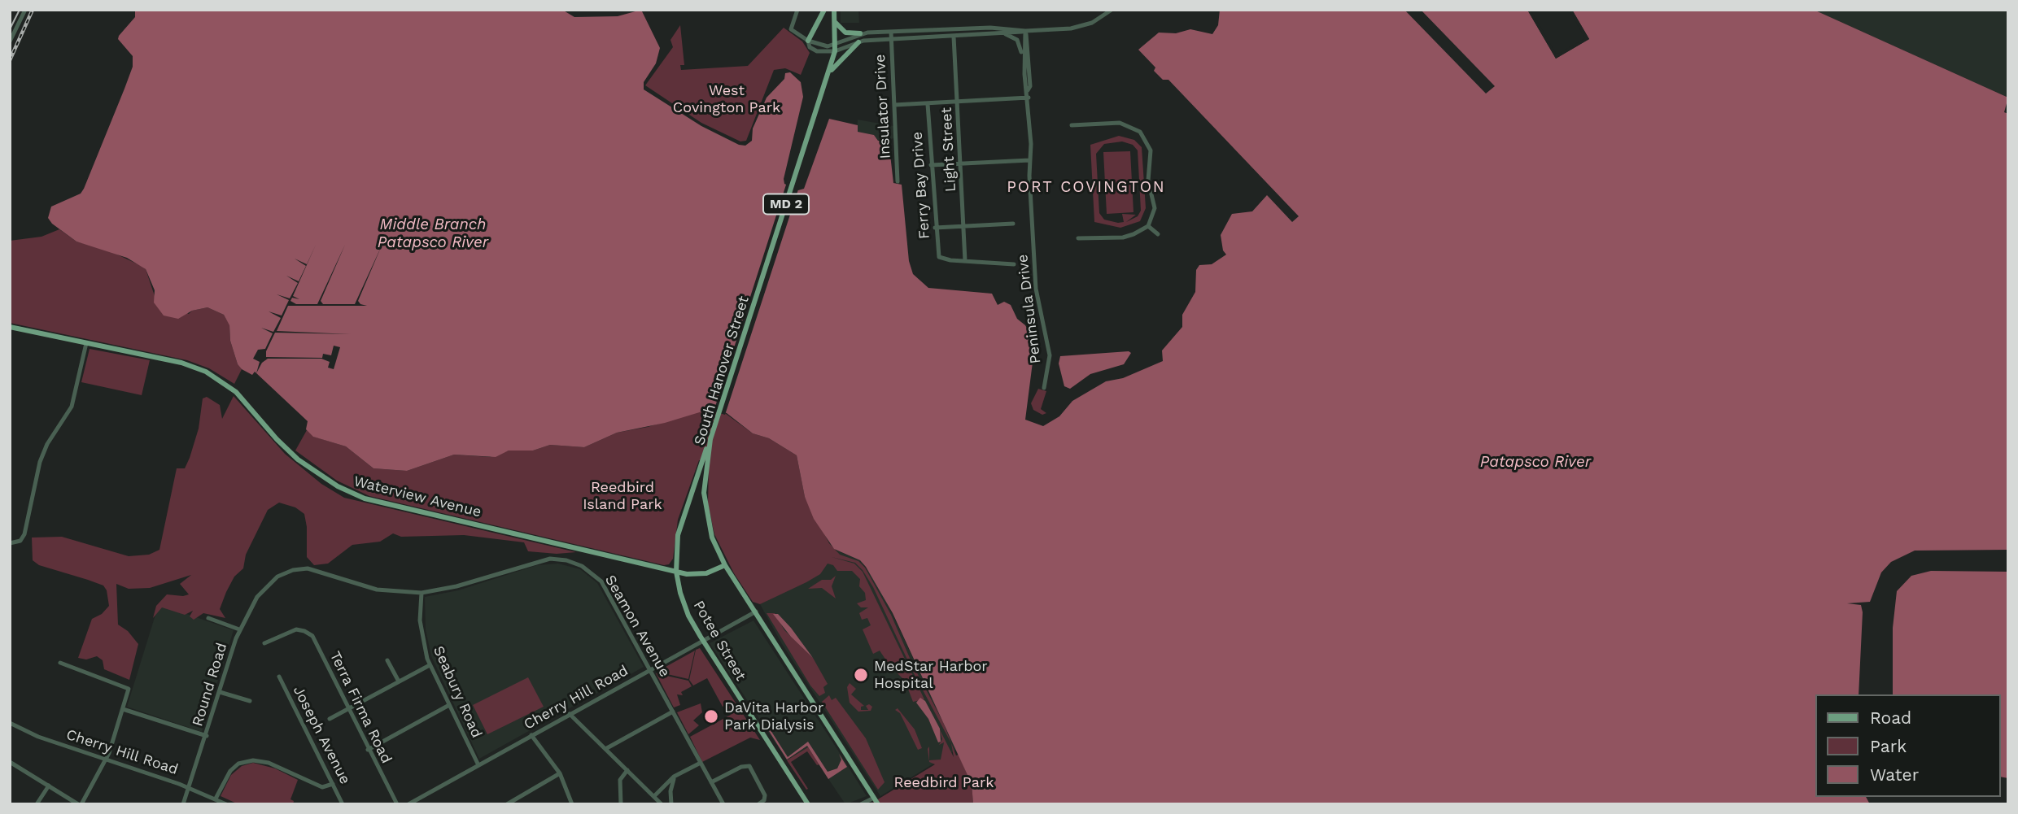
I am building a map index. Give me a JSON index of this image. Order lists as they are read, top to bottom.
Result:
{
  "streets": {
    "main road": [
      "MD 2",
      "South Hanover Street",
      "Waterview Avenue",
      "Potee Street"
    ],
    "street": [
      "Insulator Drive",
      "Light Street",
      "Ferry Bay Drive",
      "Peninsula Drive",
      "Seamon Avenue",
      "Round Road",
      "Seabury Road",
      "Cherry Hill Road",
      "Terra Firma Road",
      "Joseph Avenue"
    ]
  },
  "crossings": [
    ["Light Street", "Ferry Bay Drive"],
    ["South Hanover Street", "Waterview Avenue"],
    ["South Hanover Street", "Potee Street"],
    ["South Hanover Street", "Cherry Hill Road"],
    ["Waterview Avenue", "Potee Street"],
    ["Seamon Avenue", "Round Road"],
    ["Seamon Avenue", "Seabury Road"],
    ["Seamon Avenue", "Cherry Hill Road"],
    ["Potee Street", "Cherry Hill Road"],
    ["Round Road", "Cherry Hill Road"],
    ["Seabury Road", "Cherry Hill Road"]
  ],
  "districts": ["PORT COVINGTON"],
  "water": ["Middle Branch Patapsco River", "Patapsco River"],
  "parks": ["West Covington Park", "Reedbird Island Park", "Reedbird Park"],
  "places": ["MedStar Harbor Hospital", "DaVita Harbor Park Dialysis"],
  "legend": ["Road", "Park", "Water"]
}
